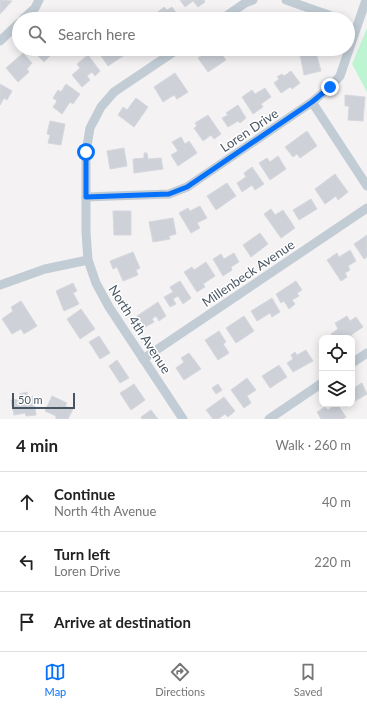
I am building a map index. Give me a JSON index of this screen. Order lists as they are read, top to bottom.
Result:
{
  "streets": {
    "street": ["Loren Drive", "Millenbeck Avenue", "North 4th Avenue"]
  },
  "crossings": [
    ["Loren Drive", "North 4th Avenue"],
    ["Millenbeck Avenue", "North 4th Avenue"]
  ],
  "scale_bar": "50 m",
  "page": {
    "search": "Search here",
    "scale": "50 m",
    "heading": ["4 min", "Walk · 260 m"],
    "list": [
      ["Continue", "North 4th Avenue", "40 m"],
      ["Turn left", "Loren Drive", "220 m"],
      "Arrive at destination"
    ],
    "nav": ["Map", "Directions", "Saved"]
  }
}
